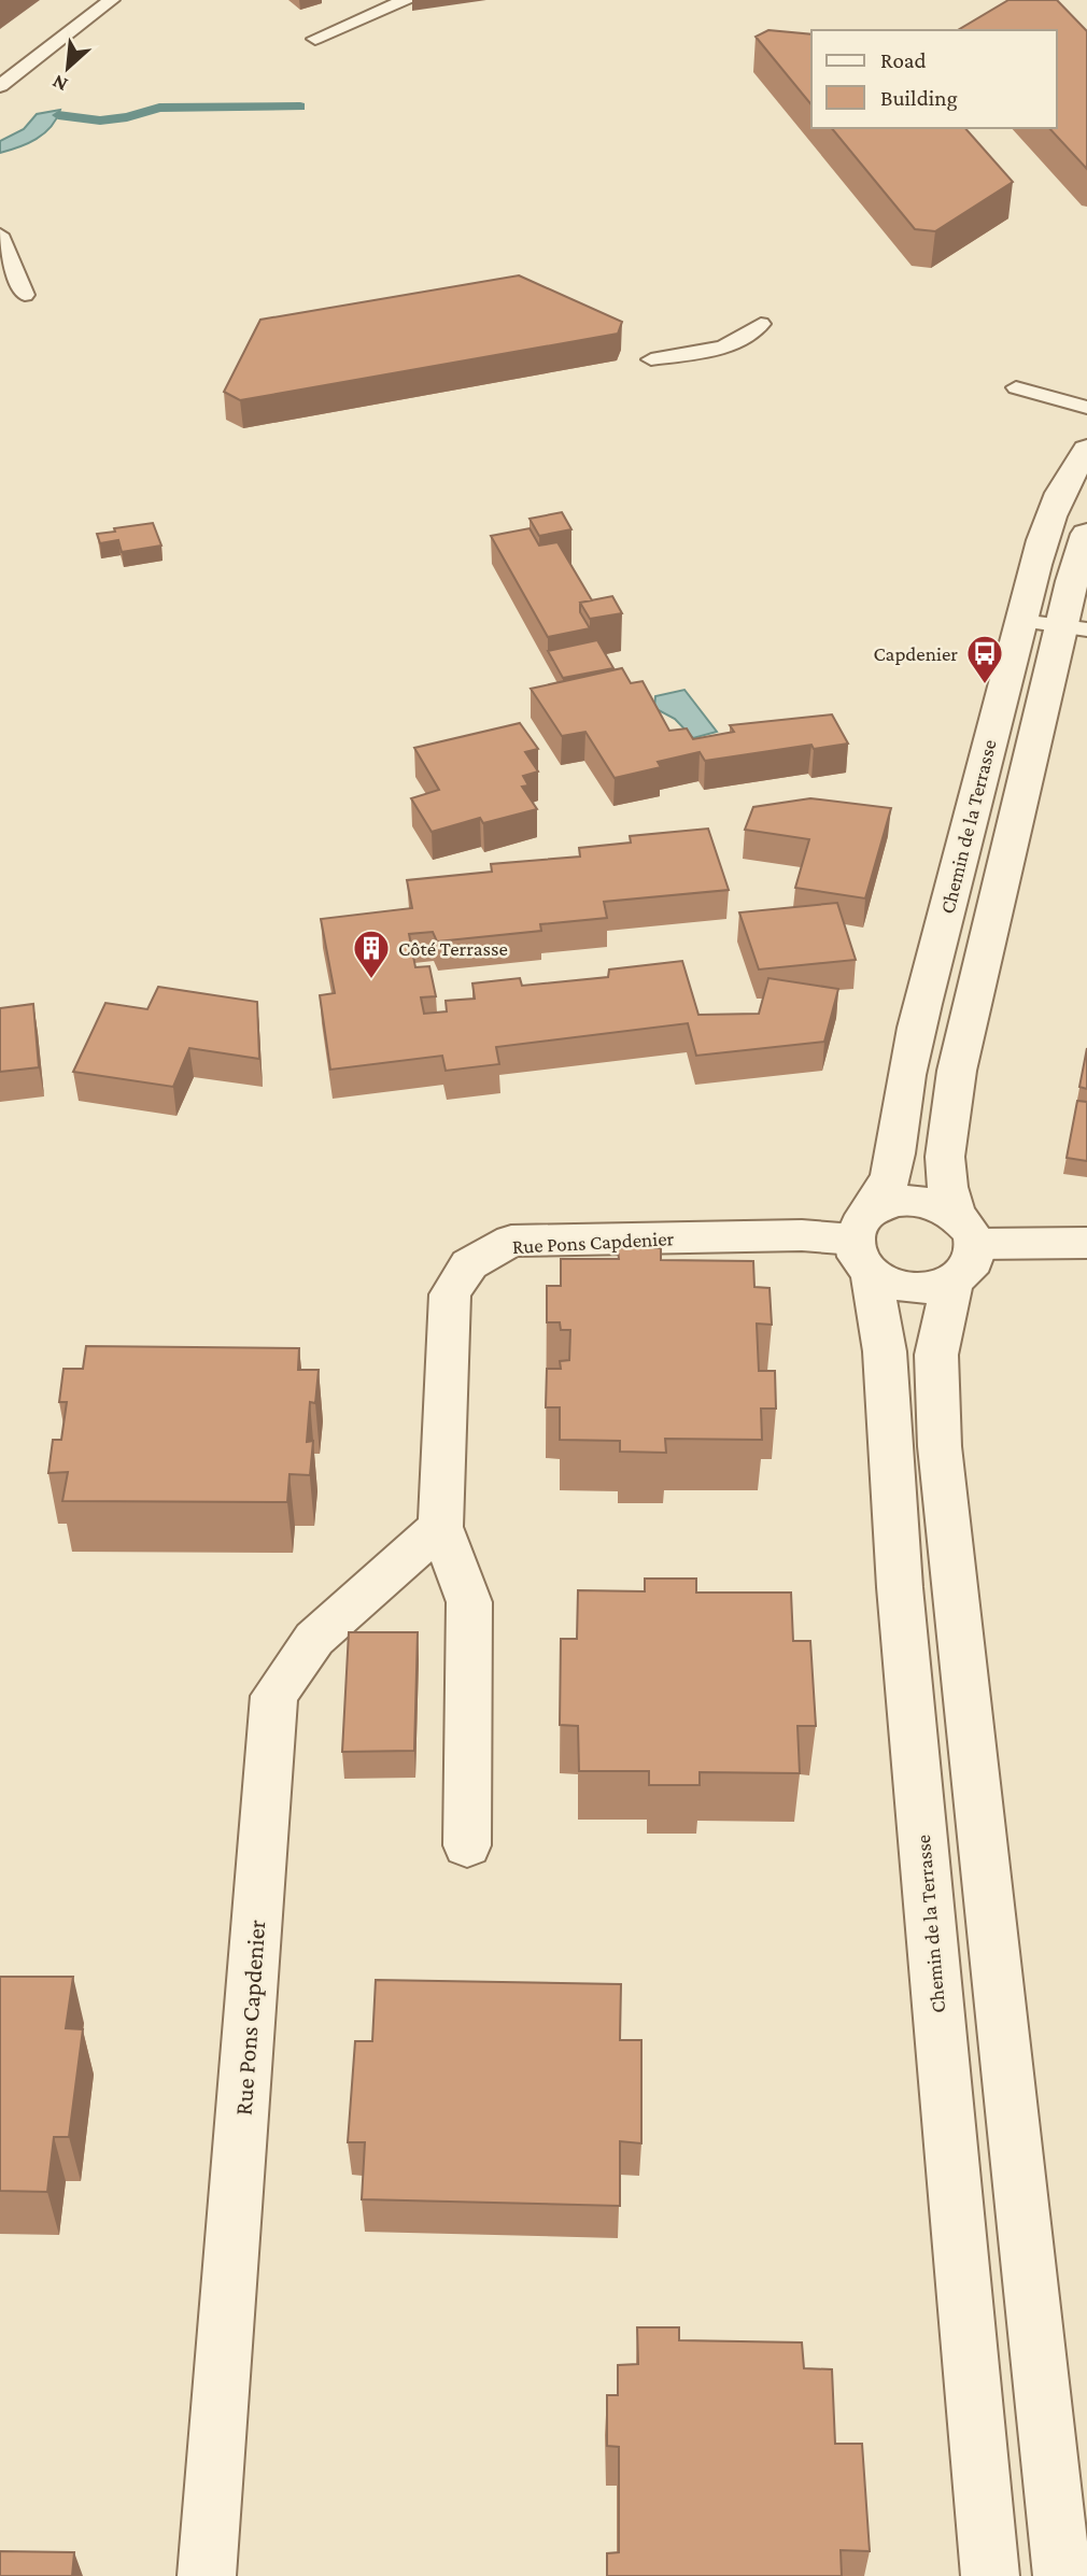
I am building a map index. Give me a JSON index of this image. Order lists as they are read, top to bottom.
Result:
{
  "streets": {
    "street": ["Chemin de la Terrasse", "Rue Pons Capdenier"]
  },
  "crossings": [
    ["Chemin de la Terrasse", "Rue Pons Capdenier"]
  ],
  "places": {
    "bus stop": ["Capdenier"],
    "building": ["Côté Terrasse"]
  },
  "legend": ["Road", "Building"],
  "north": "bottom left"
}
